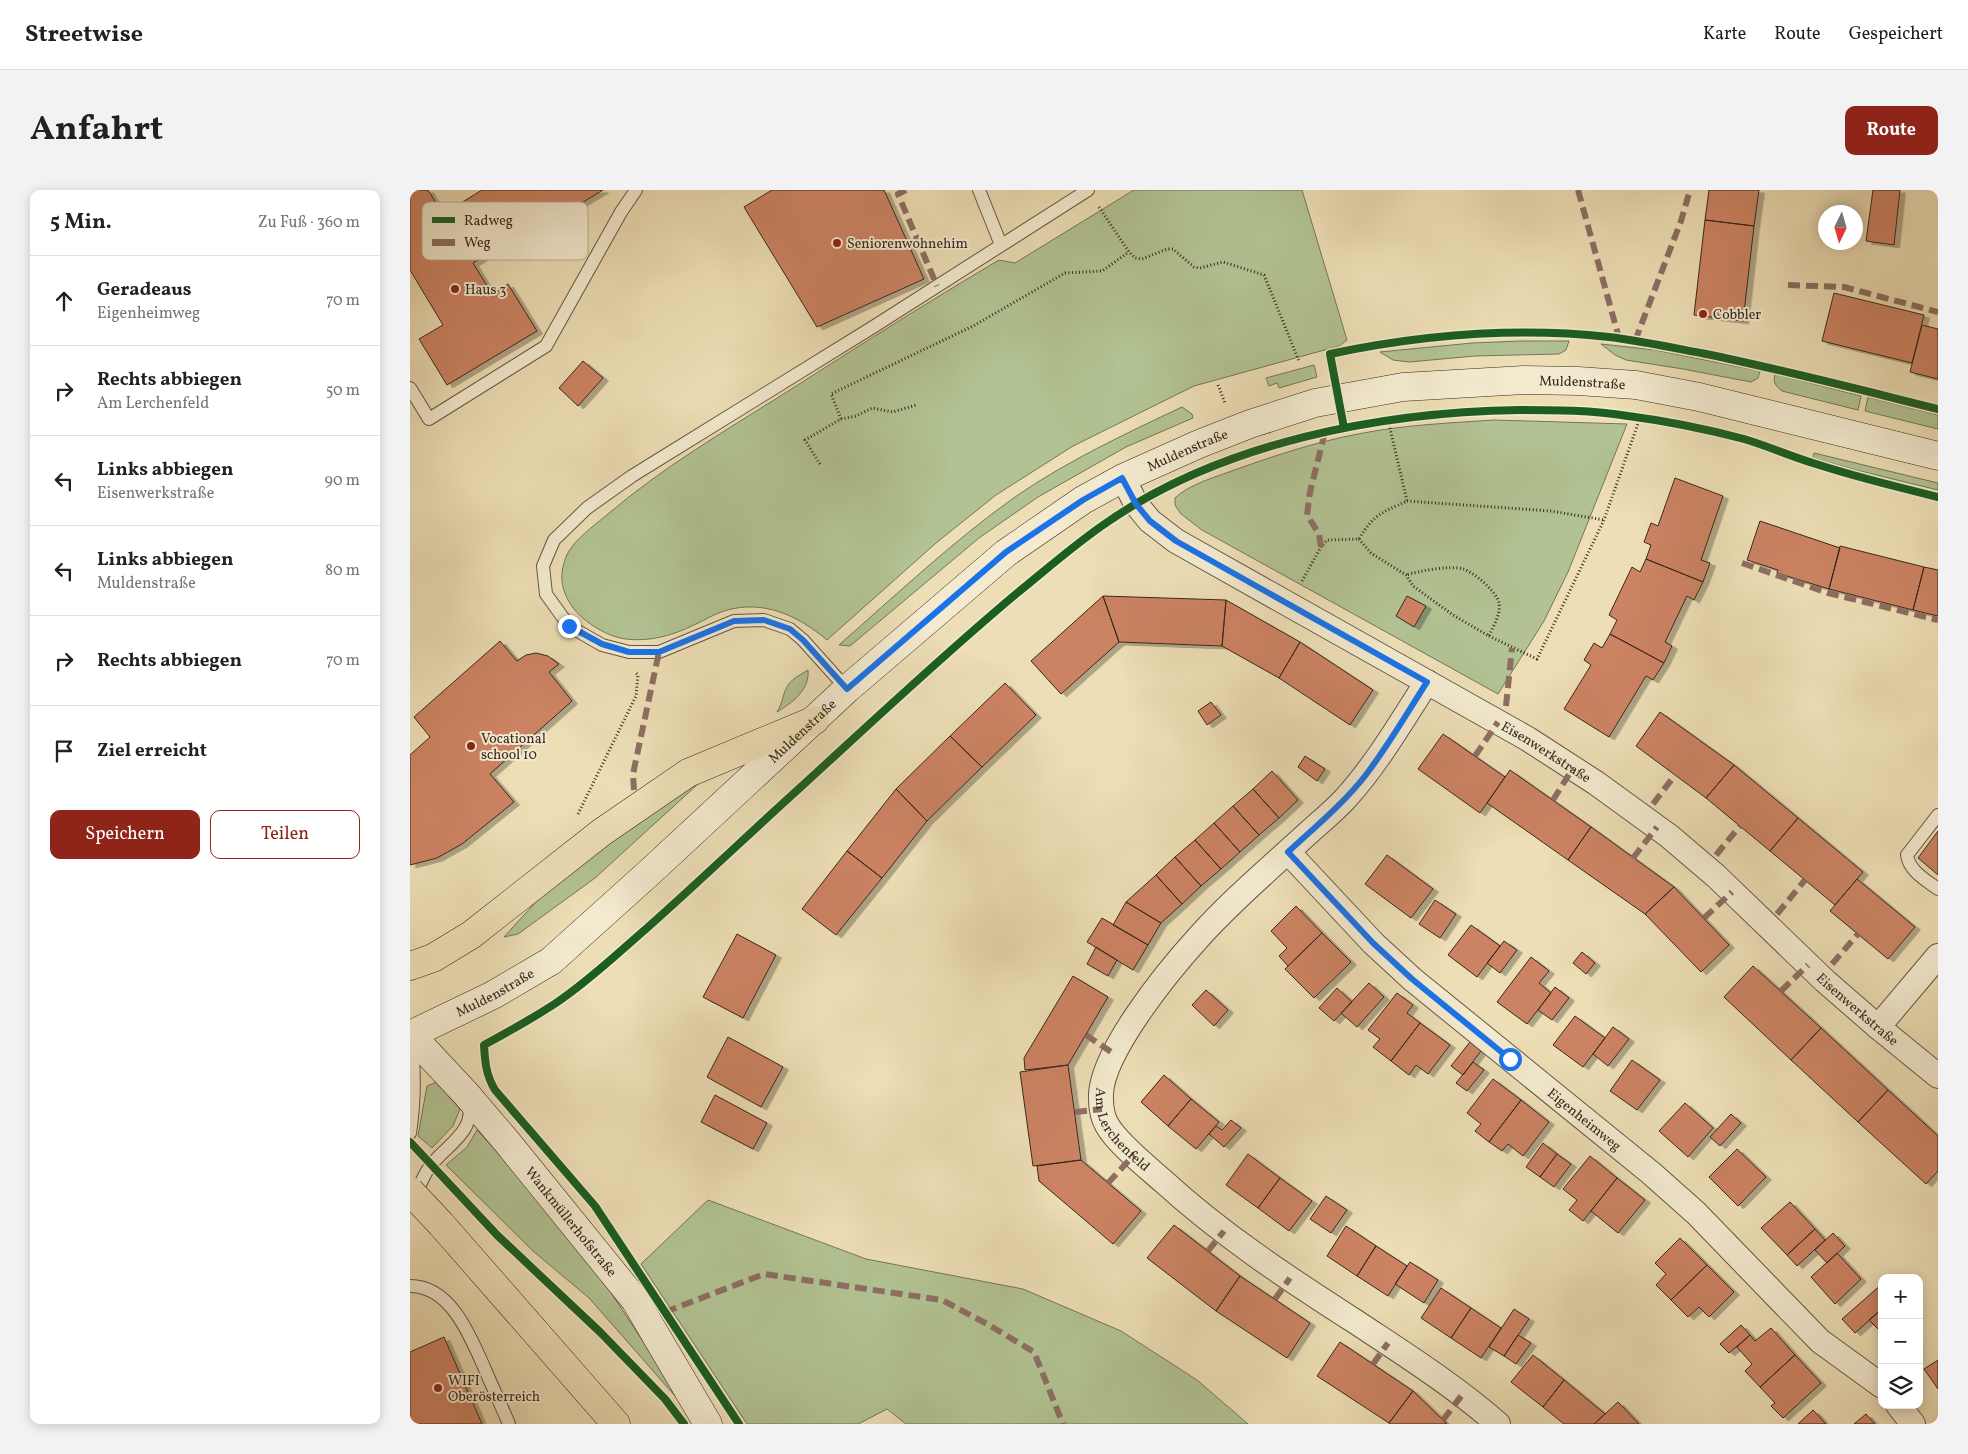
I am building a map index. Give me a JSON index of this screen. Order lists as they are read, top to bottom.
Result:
{
  "streets": {
    "main road": ["Muldenstraße", "Wankmüllerhofstraße"],
    "street": ["Eisenwerkstraße", "Eigenheimweg", "Am Lerchenfeld"]
  },
  "crossings": [
    ["Muldenstraße", "Eisenwerkstraße"],
    ["Muldenstraße", "Wankmüllerhofstraße"],
    ["Eisenwerkstraße", "Am Lerchenfeld"],
    ["Eigenheimweg", "Am Lerchenfeld"]
  ],
  "places": [
    "Seniorenwohnehim",
    "Haus 3",
    "Cobbler",
    "Vocational school 10",
    "WIFI Oberösterreich"
  ],
  "legend": ["Radweg", "Weg"],
  "north": "bottom",
  "page": {
    "header": "Streetwise",
    "nav": ["Karte", "Route", "Gespeichert"],
    "title": "Anfahrt",
    "buttons": [
      "Route",
      ["Speichern", "Teilen"]
    ],
    "heading": ["5 Min.", "Zu Fuß · 360 m"],
    "list": [
      ["Geradeaus", "Eigenheimweg", "70 m"],
      ["Rechts abbiegen", "Am Lerchenfeld", "50 m"],
      ["Links abbiegen", "Eisenwerkstraße", "90 m"],
      ["Links abbiegen", "Muldenstraße", "80 m"],
      ["Rechts abbiegen", "70 m"],
      "Ziel erreicht"
    ],
    "map_buttons": ["+", "−"]
  }
}
